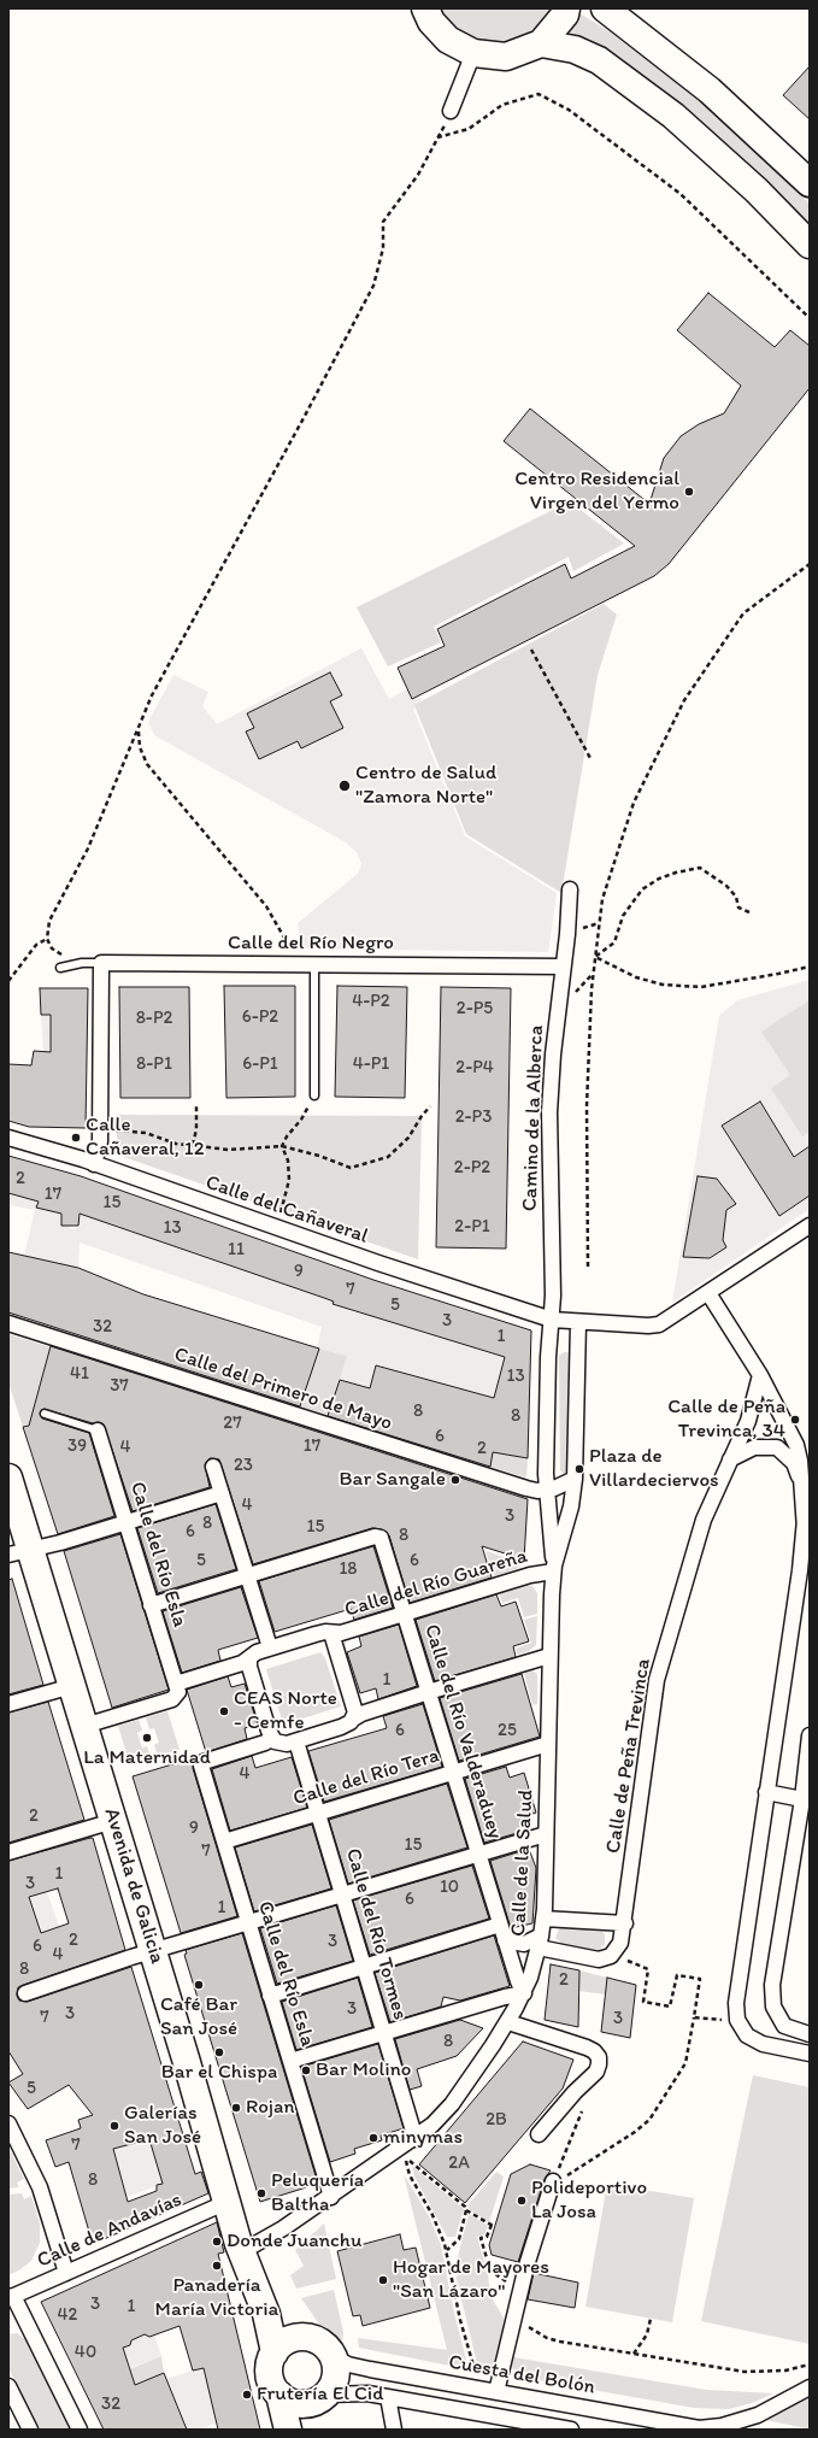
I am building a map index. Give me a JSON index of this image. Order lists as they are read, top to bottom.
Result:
{
  "streets": {
    "highway": ["Avenida de Galicia"],
    "street": [
      "Calle del Río Negro",
      "Camino de la Alberca",
      "Calle del Cañaveral",
      "Calle del Primero de Mayo",
      "Calle del Río Esla",
      "Calle del Río Guareña",
      "Calle del Río Valderaduey",
      "Calle de Peña Trevinca",
      "Calle del Río Tera",
      "Calle de la Salud",
      "Calle del Río Tormes",
      "Calle de Andavías",
      "Cuesta del Bolón"
    ]
  },
  "crossings": [
    ["Calle del Río Negro", "Camino de la Alberca"],
    ["Camino de la Alberca", "Calle del Cañaveral"],
    ["Calle del Río Esla", "Calle del Río Guareña"],
    ["Calle del Río Esla", "Calle del Río Tera"],
    ["Calle del Río Esla", "Calle de la Salud"],
    ["Calle del Río Esla", "Calle del Río Tormes"],
    ["Calle del Río Guareña", "Calle del Río Valderaduey"],
    ["Calle del Río Guareña", "Calle de la Salud"],
    ["Calle del Río Guareña", "Calle del Río Tormes"],
    ["Calle del Río Valderaduey", "Calle del Río Tera"],
    ["Calle del Río Valderaduey", "Calle de la Salud"],
    ["Calle del Río Tera", "Calle de la Salud"],
    ["Calle del Río Tera", "Calle del Río Tormes"],
    ["Calle de la Salud", "Avenida de Galicia"],
    ["Calle de la Salud", "Calle del Río Tormes"],
    ["Avenida de Galicia", "Calle de Andavías"],
    ["Avenida de Galicia", "Cuesta del Bolón"]
  ],
  "places": [
    "Centro Residencial Virgen del Yermo",
    "Centro de Salud \"Zamora Norte\"",
    "Calle Cañaveral, 12",
    "Calle de Peña Trevinca, 34",
    "Plaza de Villardeciervos",
    "Bar Sangale",
    "CEAS Norte - Cemfe",
    "La Maternidad",
    "Café Bar San José",
    "Bar el Chispa",
    "Bar Molino",
    "Rojan",
    "Galerías San José",
    "minymas",
    "Peluquería Baltha",
    "Polideportivo La Josa",
    "Donde Juanchu",
    "Panadería María Victoria",
    "Hogar de Mayores \"San Lázaro\"",
    "Frutería El Cid"
  ],
  "house_numbers": [
    "4-P2",
    "2-P5",
    "6-P2",
    "8-P2",
    "8-P1",
    "6-P1",
    "4-P1",
    "2-P4",
    "2-P3",
    "2-P2",
    "2",
    "17",
    "15",
    "2-P1",
    "13",
    "11",
    "9",
    "7",
    "5",
    "3",
    "32",
    "1",
    "41",
    "13",
    "37",
    "8",
    "8",
    "27",
    "6",
    "39",
    "17",
    "4",
    "2",
    "23",
    "4",
    "3",
    "8",
    "15",
    "6",
    "8",
    "5",
    "6",
    "18",
    "1",
    "6",
    "25",
    "4",
    "2",
    "9",
    "15",
    "7",
    "1",
    "3",
    "10",
    "6",
    "1",
    "2",
    "3",
    "6",
    "4",
    "8",
    "2",
    "3",
    "3",
    "7",
    "3",
    "8",
    "5",
    "2B",
    "7",
    "2A",
    "8",
    "3",
    "1",
    "42",
    "40",
    "32"
  ]
}
